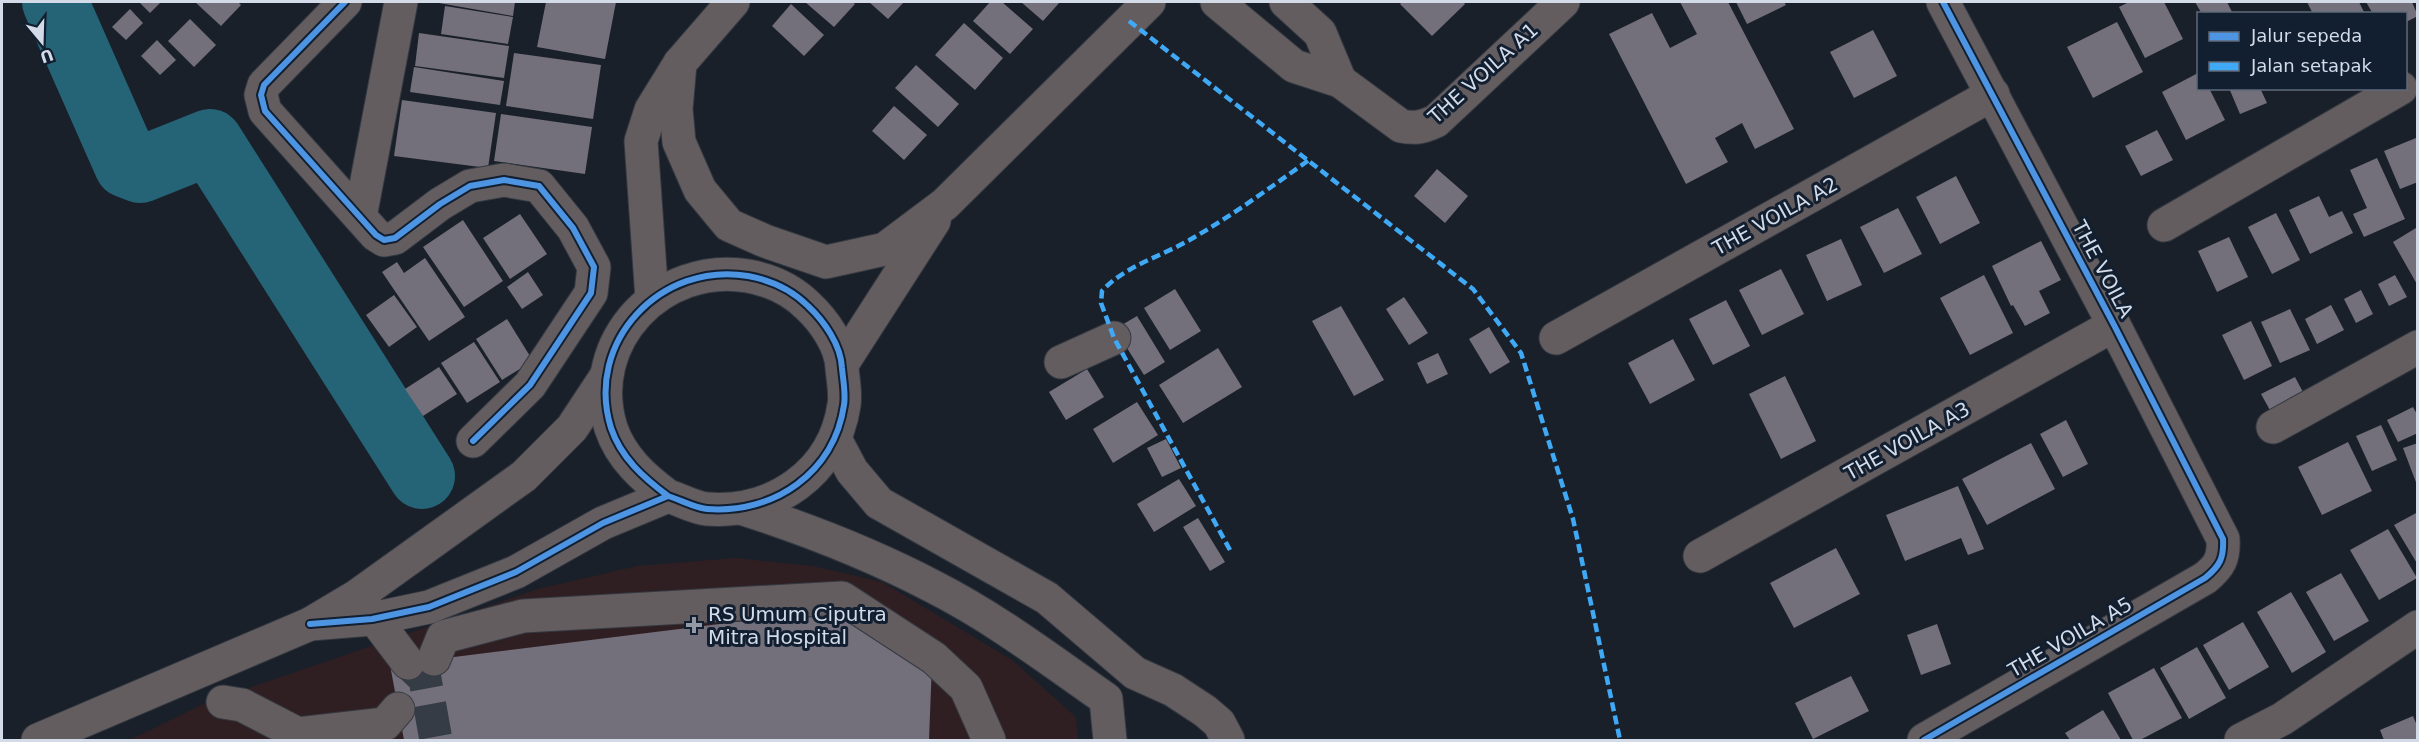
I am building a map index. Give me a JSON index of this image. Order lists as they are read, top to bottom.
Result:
{
  "streets": {
    "street": [
      "THE VOILA A1",
      "THE VOILA A2",
      "THE VOILA",
      "THE VOILA A3",
      "THE VOILA A5"
    ]
  },
  "crossings": [
    ["THE VOILA A2", "THE VOILA"],
    ["THE VOILA", "THE VOILA A3"],
    ["THE VOILA", "THE VOILA A5"]
  ],
  "places": {
    "health": ["RS Umum Ciputra Mitra Hospital"]
  },
  "legend": ["Jalur sepeda", "Jalan setapak"],
  "north": "bottom"
}
